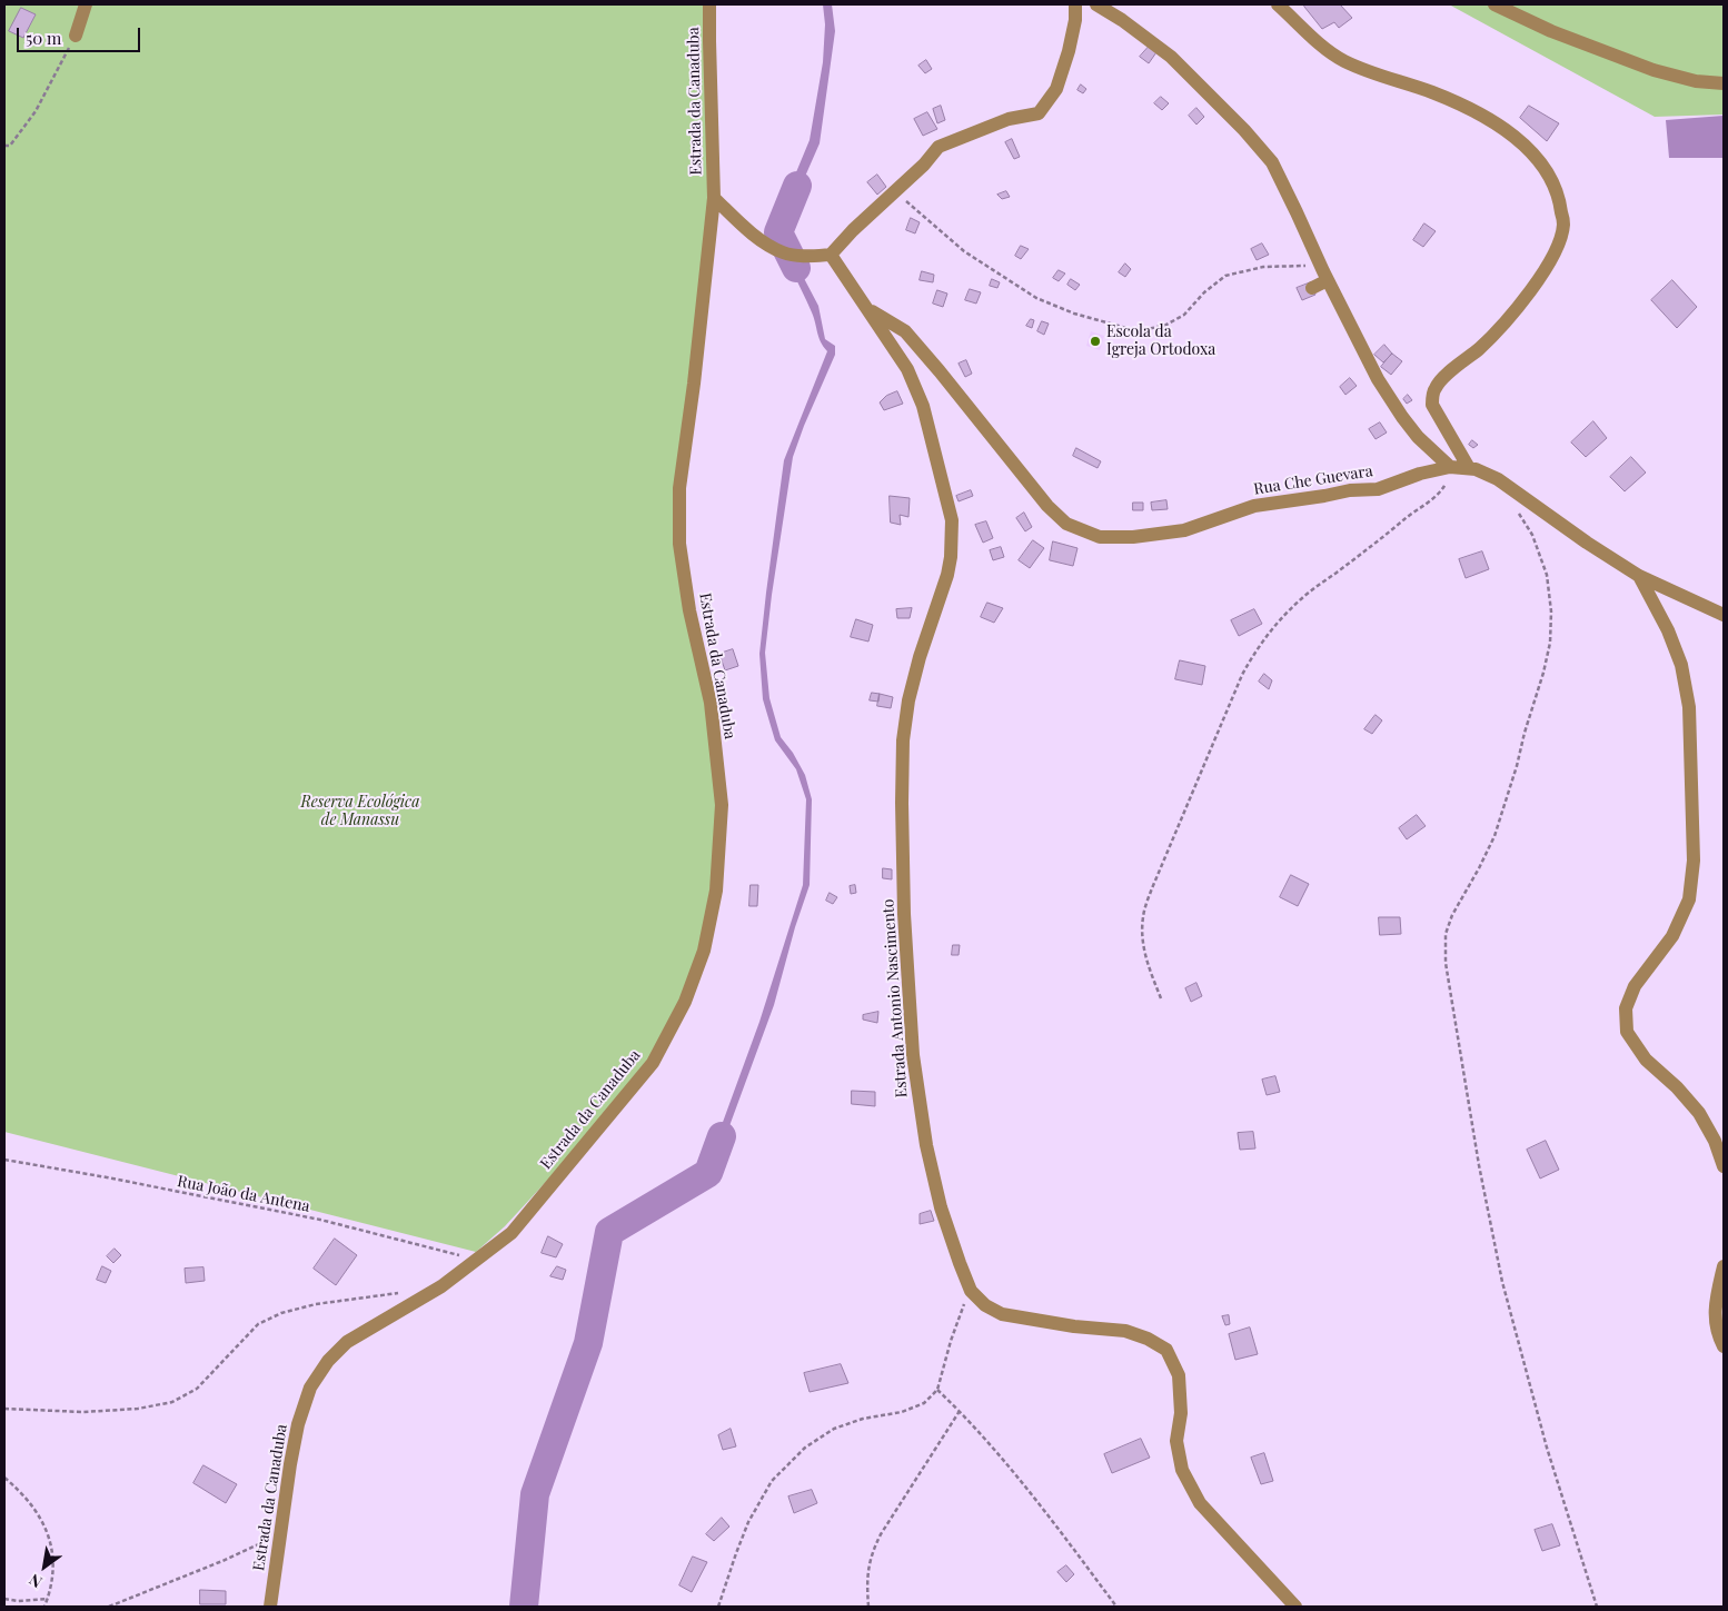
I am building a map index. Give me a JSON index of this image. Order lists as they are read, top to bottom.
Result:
{
  "streets": {
    "street": ["Estrada da Canaduba", "Rua Che Guevara", "Estrada Antonio Nascimento"],
    "path": ["Rua João da Antena"]
  },
  "crossings": [
    ["Estrada da Canaduba", "Rua João da Antena"],
    ["Rua Che Guevara", "Estrada Antonio Nascimento"]
  ],
  "parks": ["Reserva Ecológica de Manassu"],
  "places": ["Escola da Igreja Ortodoxa"],
  "scale_bar": "50 m",
  "north": "bottom left"
}
